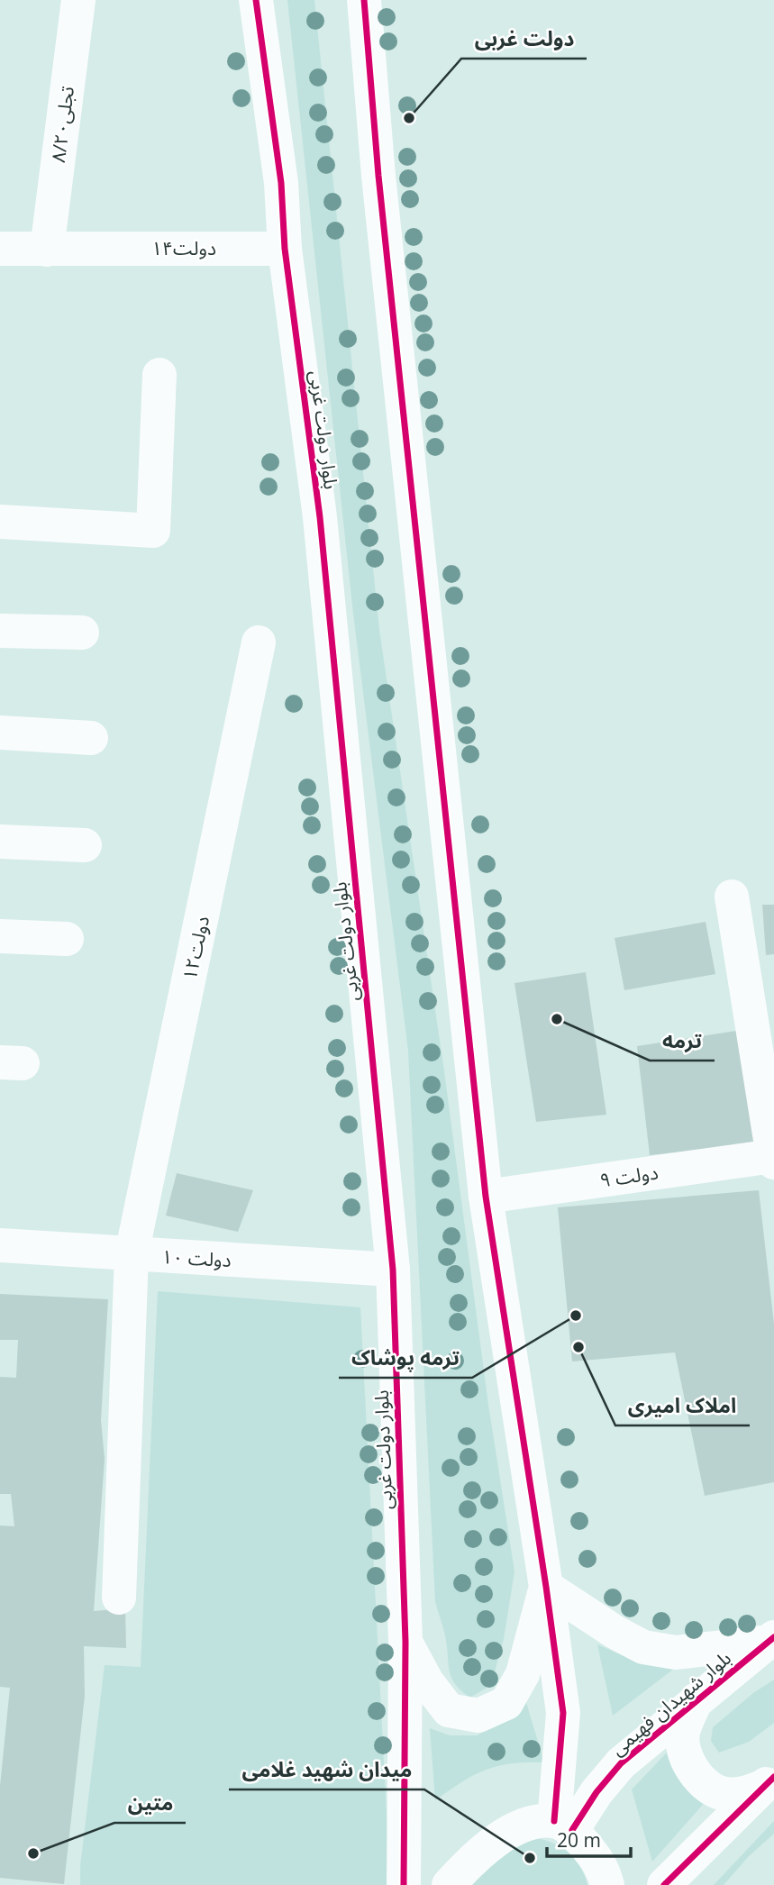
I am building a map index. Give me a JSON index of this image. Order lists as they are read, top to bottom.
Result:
{
  "streets": {
    "main road": [
      "تجلی۸/۲۰",
      "۱۴دولت",
      "بلوار دولت غربی",
      "۱۲دولت",
      "۹ دولت",
      "۱۰ دولت",
      "بلوار شهیدان فهیمی"
    ]
  },
  "crossings": [
    ["تجلی۸/۲۰", "۱۴دولت"],
    ["۱۴دولت", "بلوار دولت غربی"],
    ["بلوار دولت غربی", "۱۰ دولت"],
    ["۱۲دولت", "۱۰ دولت"]
  ],
  "places": [
    "دولت غربی",
    "ترمه",
    "ترمه پوشاک",
    "املاک امیری",
    "متین",
    "میدان شهید غلامی"
  ],
  "scale_bar": "20 m"
}
